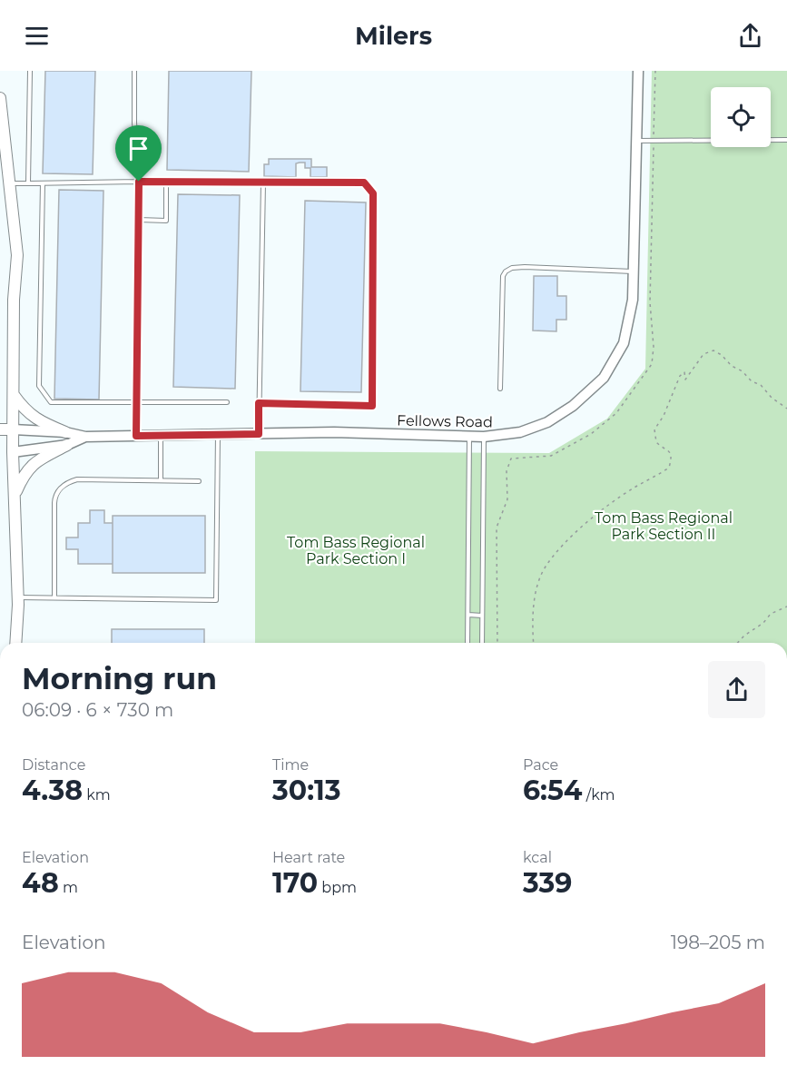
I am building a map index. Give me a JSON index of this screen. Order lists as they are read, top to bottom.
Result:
{
  "streets": {
    "street": ["Fellows Road"]
  },
  "parks": ["Tom Bass Regional Park Section II", "Tom Bass Regional Park Section I"],
  "page": {
    "header": "Milers",
    "heading": ["Morning run", "06:09 · 6 × 730 m"],
    "stats": [
      ["Distance", "4.38 km"],
      ["Time", "30:13"],
      ["Pace", "6:54 /km"],
      ["Elevation", "48 m"],
      ["Heart rate", "170 bpm"],
      ["kcal", "339"]
    ],
    "chart": ["Elevation", "198–205 m"]
  }
}
